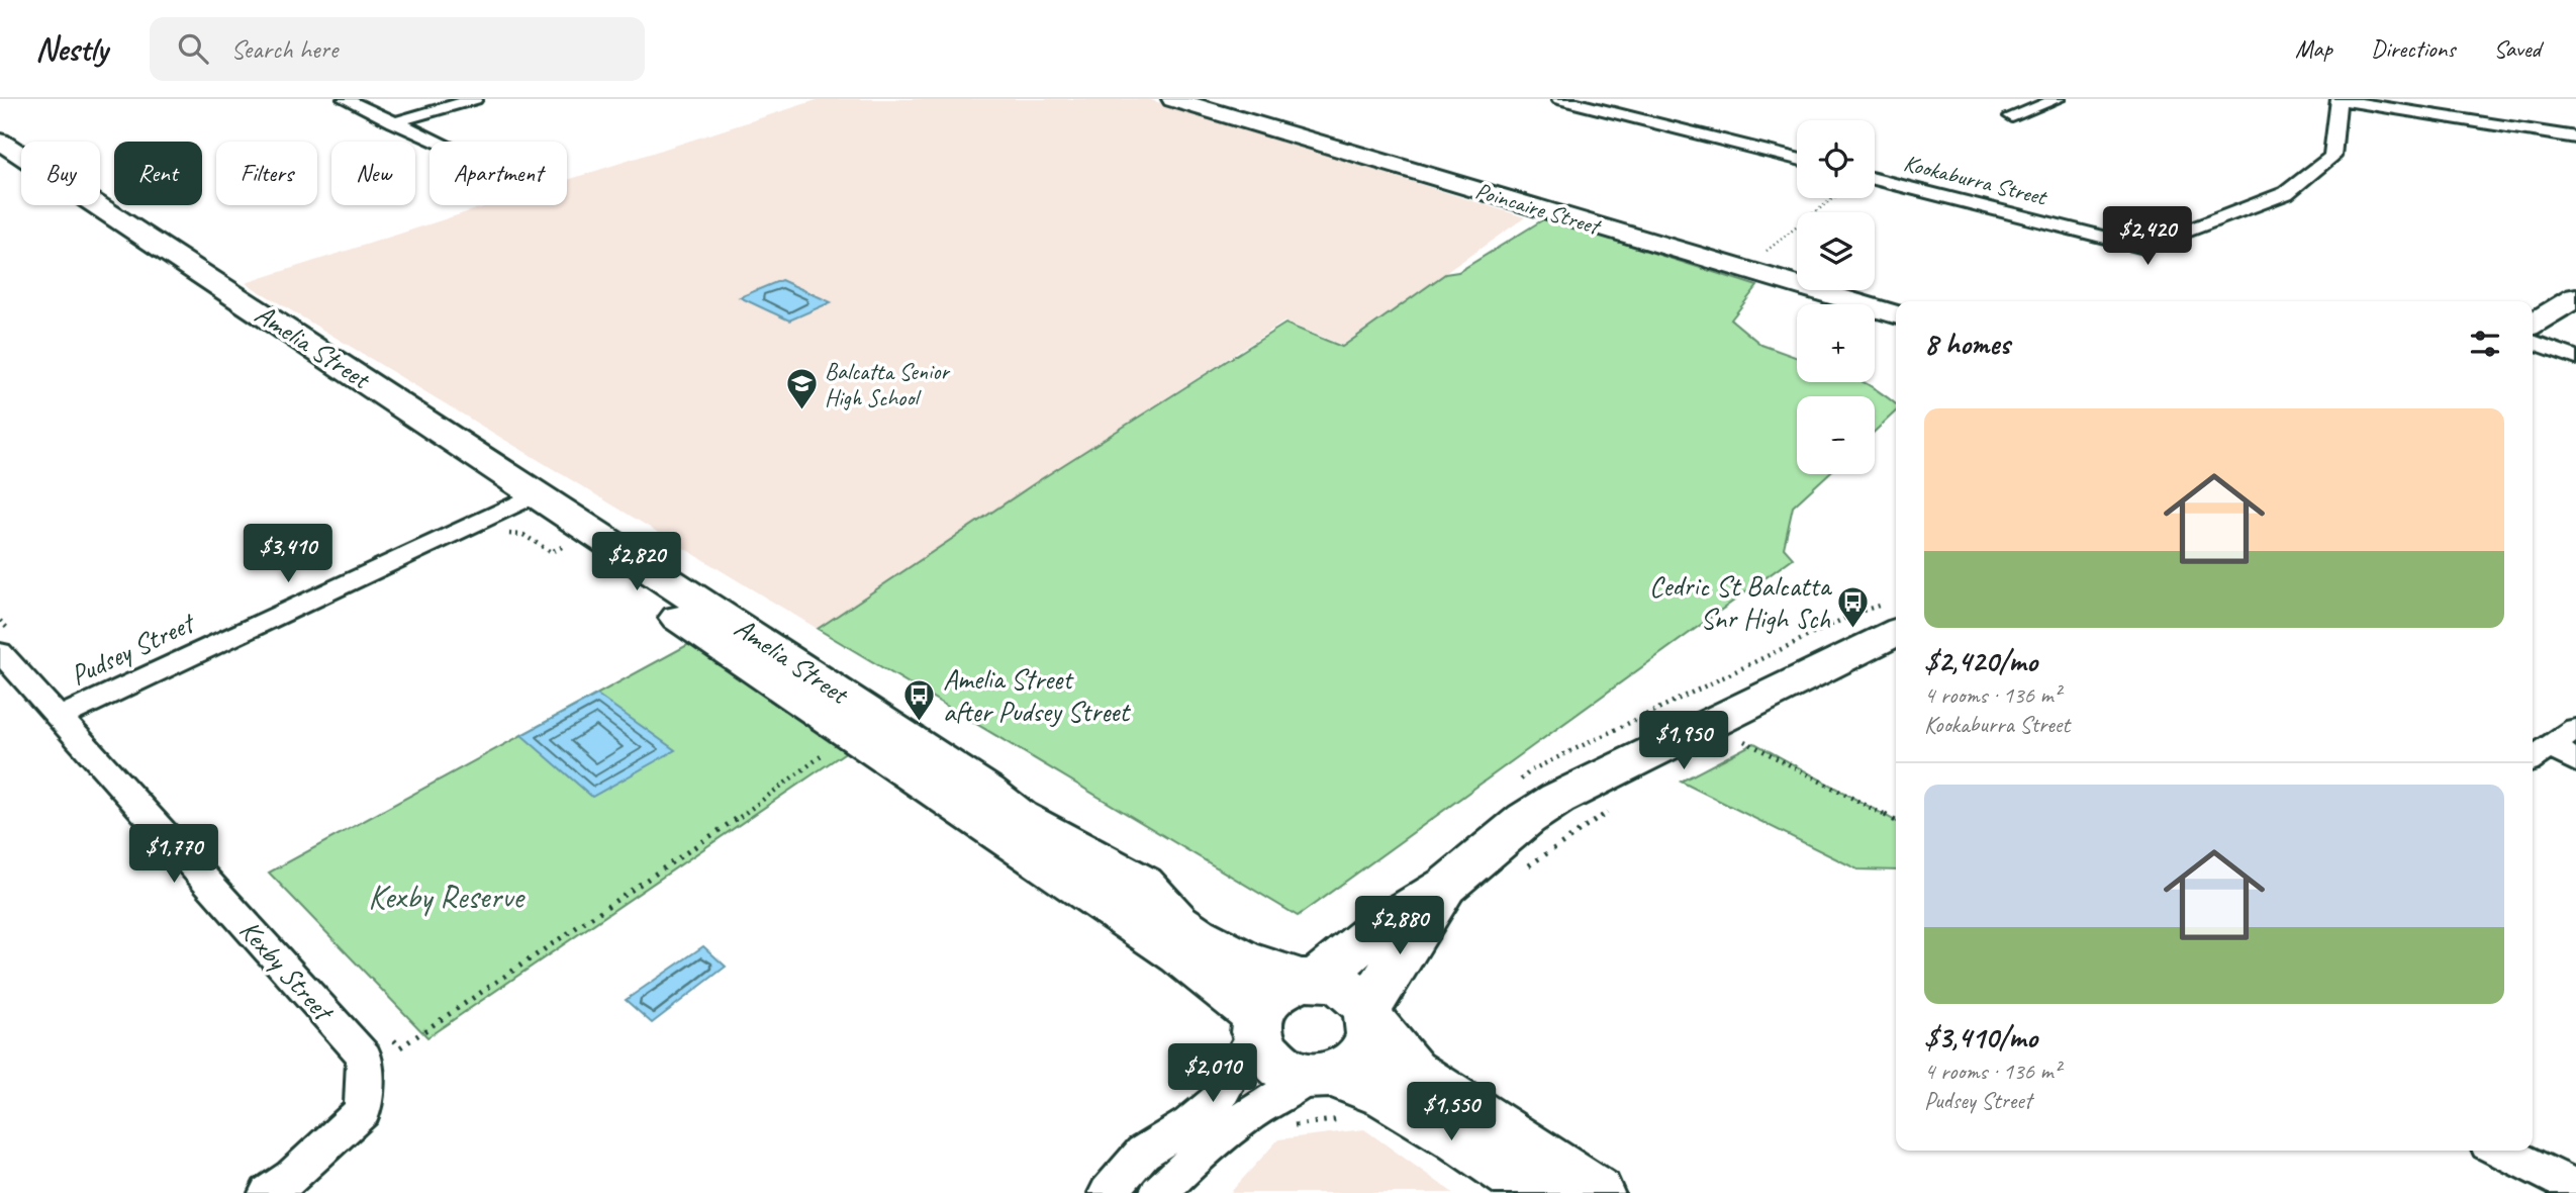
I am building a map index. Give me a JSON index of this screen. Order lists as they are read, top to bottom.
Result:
{
  "streets": {
    "main road": ["Poincaire Street", "Amelia Street"],
    "street": ["Kookaburra Street", "Pudsey Street", "Kexby Street"]
  },
  "crossings": [
    ["Amelia Street", "Pudsey Street"],
    ["Pudsey Street", "Kexby Street"]
  ],
  "parks": ["Kexby Reserve"],
  "places": {
    "school or university": ["Balcatta Senior High School"],
    "bus stop": ["Cedric St Balcatta Snr High Sch", "Amelia Street after Pudsey Street"]
  },
  "page": {
    "header": "Nestly",
    "search": "Search here",
    "nav": ["Map", "Directions", "Saved"],
    "map_buttons": ["+", "−"],
    "chip": [
      "Buy",
      "Rent",
      "Filters",
      "New",
      "Apartment"
    ],
    "price": [
      "$2,420",
      "$3,410",
      "$2,820",
      "$1,950",
      "$1,770",
      "$2,880",
      "$2,010",
      "$1,550"
    ],
    "heading": "8 homes",
    "list": [
      {
        "name": "$2,420/mo",
        "note": "4 rooms · 136 m² · Kookaburra Street"
      },
      {
        "name": "$3,410/mo",
        "note": "4 rooms · 136 m² · Pudsey Street"
      }
    ]
  }
}
